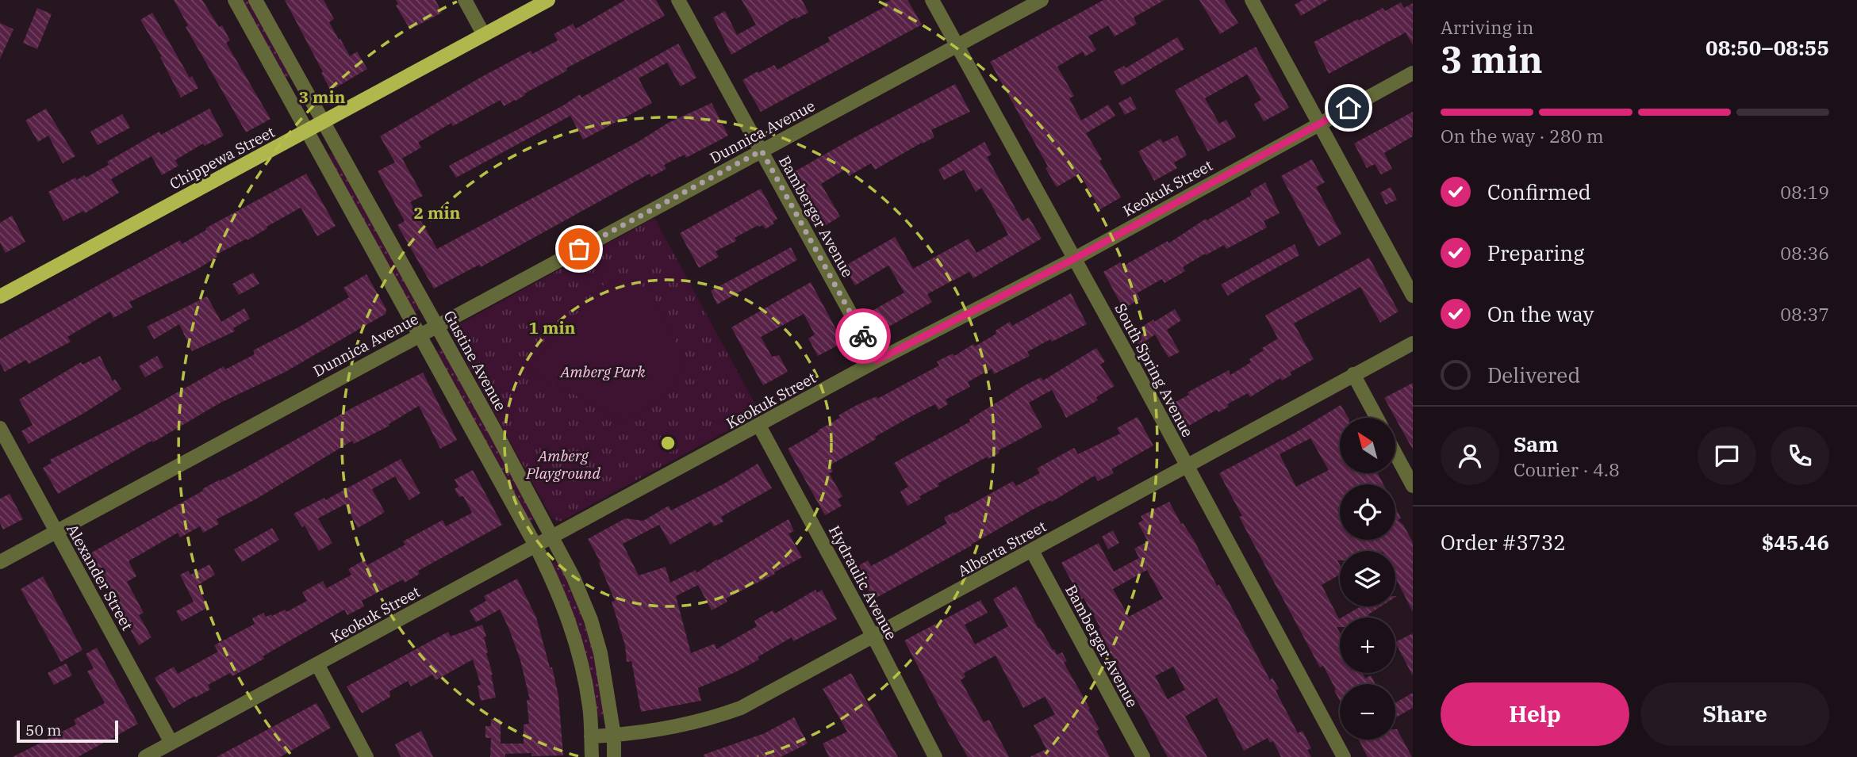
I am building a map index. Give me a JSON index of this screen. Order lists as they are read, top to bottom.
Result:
{
  "streets": {
    "main road": ["Chippewa Street"],
    "street": [
      "Dunnica Avenue",
      "Keokuk Street",
      "Bamberger Avenue",
      "Gustine Avenue",
      "South Spring Avenue",
      "Alberta Street",
      "Alexander Street",
      "Hydraulic Avenue"
    ]
  },
  "crossings": [
    ["Dunnica Avenue", "Bamberger Avenue"],
    ["Dunnica Avenue", "Gustine Avenue"],
    ["Dunnica Avenue", "South Spring Avenue"],
    ["Dunnica Avenue", "Alexander Street"],
    ["Chippewa Street", "Gustine Avenue"],
    ["Keokuk Street", "Bamberger Avenue"],
    ["Keokuk Street", "Gustine Avenue"],
    ["Keokuk Street", "South Spring Avenue"],
    ["Keokuk Street", "Alexander Street"],
    ["Keokuk Street", "Hydraulic Avenue"],
    ["Bamberger Avenue", "Alberta Street"],
    ["Gustine Avenue", "Alberta Street"],
    ["South Spring Avenue", "Alberta Street"],
    ["Alberta Street", "Hydraulic Avenue"]
  ],
  "parks": ["Amberg Park", "Amberg Playground"],
  "scale_bar": "50 m",
  "north": "top left",
  "page": {
    "heading": ["3 min", "Arriving in", "08:50–08:55"],
    "panel": [
      "Sam",
      "Courier · 4.8",
      "Order #3732",
      "$45.46"
    ],
    "bar": "On the way · 280 m",
    "list": [
      ["Confirmed", "08:19"],
      ["Preparing", "08:36"],
      ["On the way", "08:37"],
      "Delivered"
    ],
    "map_buttons": ["+", "−"],
    "buttons": ["Help", "Share"],
    "scale": "50 m"
  },
  "rings": ["3 min", "2 min", "1 min"]
}
